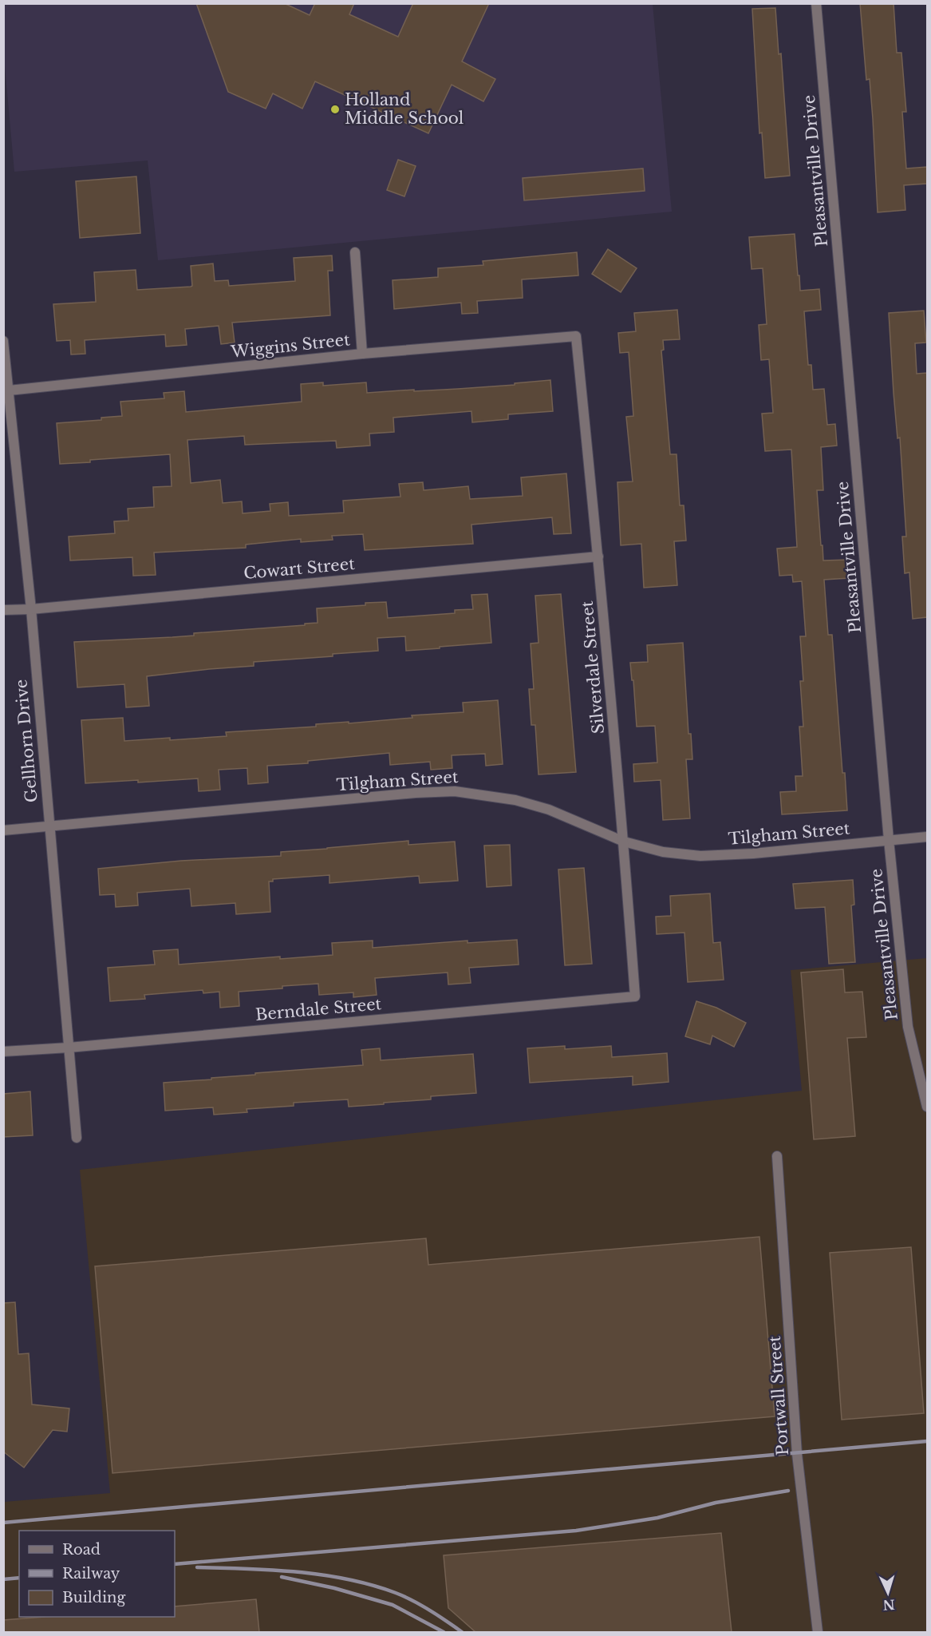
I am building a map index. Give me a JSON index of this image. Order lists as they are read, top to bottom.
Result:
{
  "streets": {
    "street": [
      "Pleasantville Drive",
      "Wiggins Street",
      "Cowart Street",
      "Silverdale Street",
      "Gellhorn Drive",
      "Tilgham Street",
      "Berndale Street",
      "Portwall Street"
    ]
  },
  "crossings": [
    ["Pleasantville Drive", "Tilgham Street"],
    ["Wiggins Street", "Silverdale Street"],
    ["Wiggins Street", "Gellhorn Drive"],
    ["Cowart Street", "Silverdale Street"],
    ["Cowart Street", "Gellhorn Drive"],
    ["Silverdale Street", "Tilgham Street"],
    ["Silverdale Street", "Berndale Street"],
    ["Gellhorn Drive", "Tilgham Street"],
    ["Gellhorn Drive", "Berndale Street"]
  ],
  "places": ["Holland Middle School"],
  "legend": ["Road", "Railway", "Building"],
  "north": "bottom"
}
